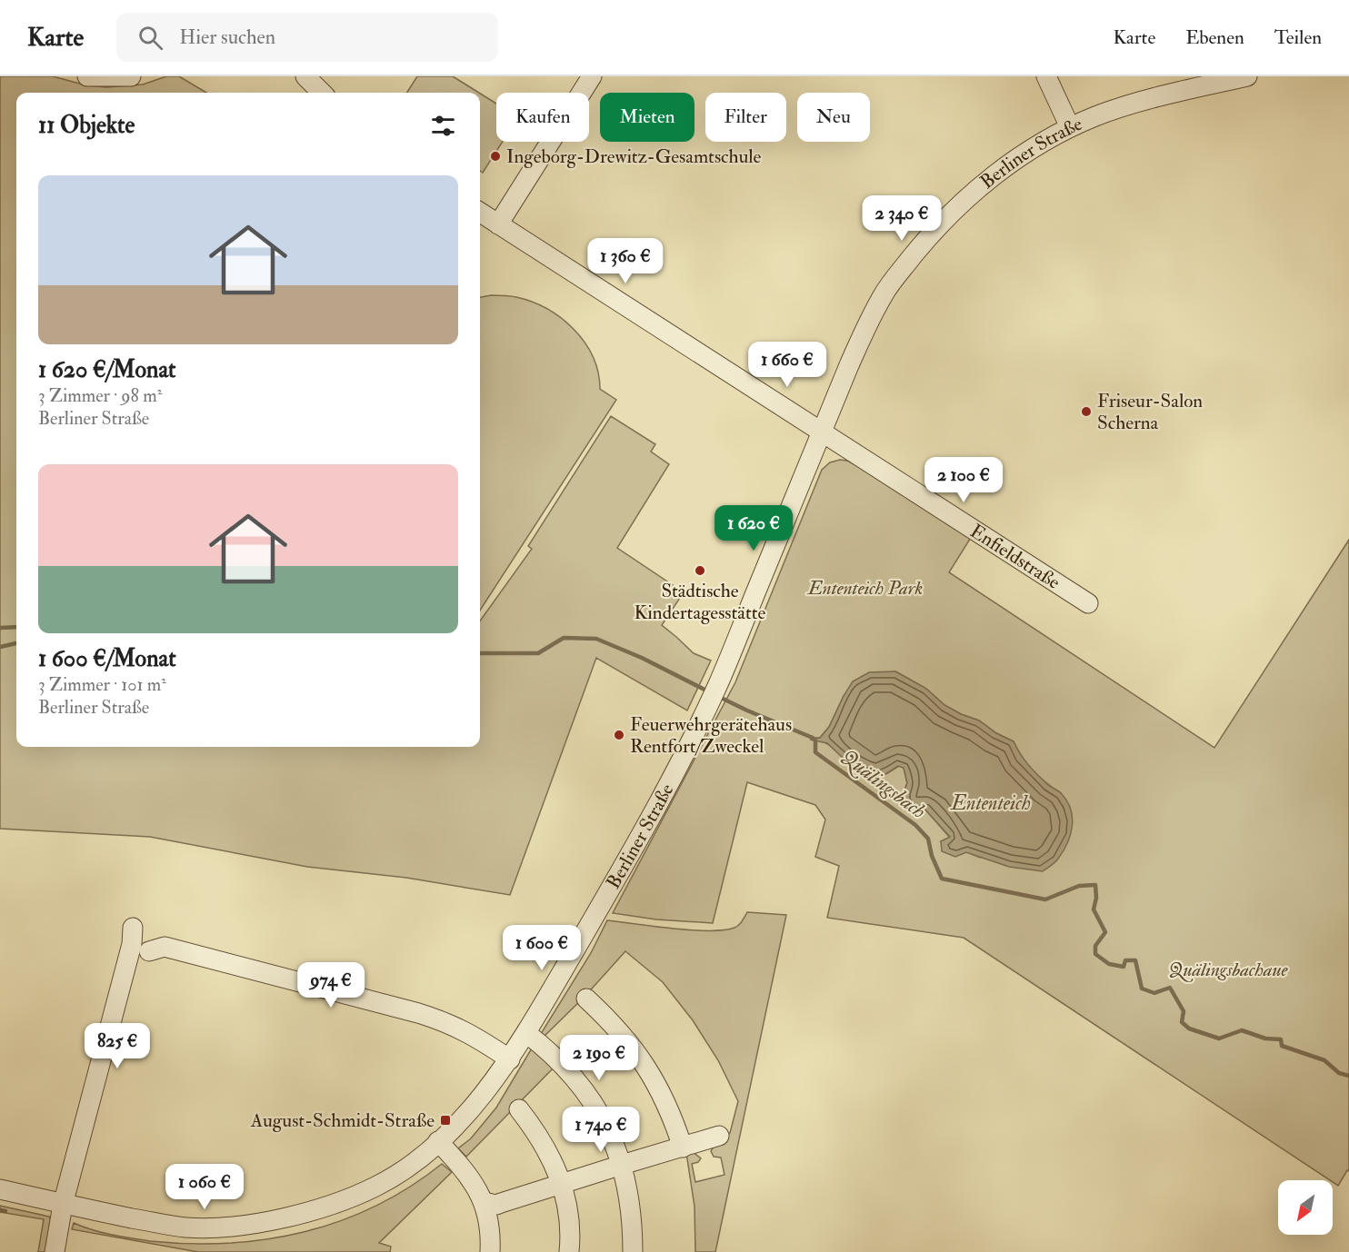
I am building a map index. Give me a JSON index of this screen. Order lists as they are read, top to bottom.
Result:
{
  "streets": {
    "street": ["Berliner Straße", "Enfieldstraße"]
  },
  "crossings": [
    ["Berliner Straße", "Enfieldstraße"]
  ],
  "water": ["Quälingsbach", "Ententeich"],
  "parks": ["Ententeich Park", "Quälingsbachaue"],
  "places": {
    "other": [
      "Ingeborg-Drewitz-Gesamtschule",
      "Friseur-Salon Scherna",
      "Städtische Kindertagesstätte",
      "Feuerwehrgerätehaus Rentfort/Zweckel"
    ],
    "transit": ["August-Schmidt-Straße"]
  },
  "north": "bottom left",
  "page": {
    "header": "Karte",
    "search": "Hier suchen",
    "nav": ["Karte", "Ebenen", "Teilen"],
    "chip": [
      "Kaufen",
      "Mieten",
      "Filter",
      "Neu"
    ],
    "heading": "11 Objekte",
    "list": [
      {
        "name": "1 620 €/Monat",
        "note": "3 Zimmer · 98 m² · Berliner Straße"
      },
      {
        "name": "1 600 €/Monat",
        "note": "3 Zimmer · 101 m² · Berliner Straße"
      }
    ],
    "price": [
      "2 340 €",
      "1 360 €",
      "1 660 €",
      "2 100 €",
      "1 620 €",
      "1 600 €",
      "974 €",
      "825 €",
      "2 190 €",
      "1 740 €",
      "1 060 €"
    ]
  }
}
